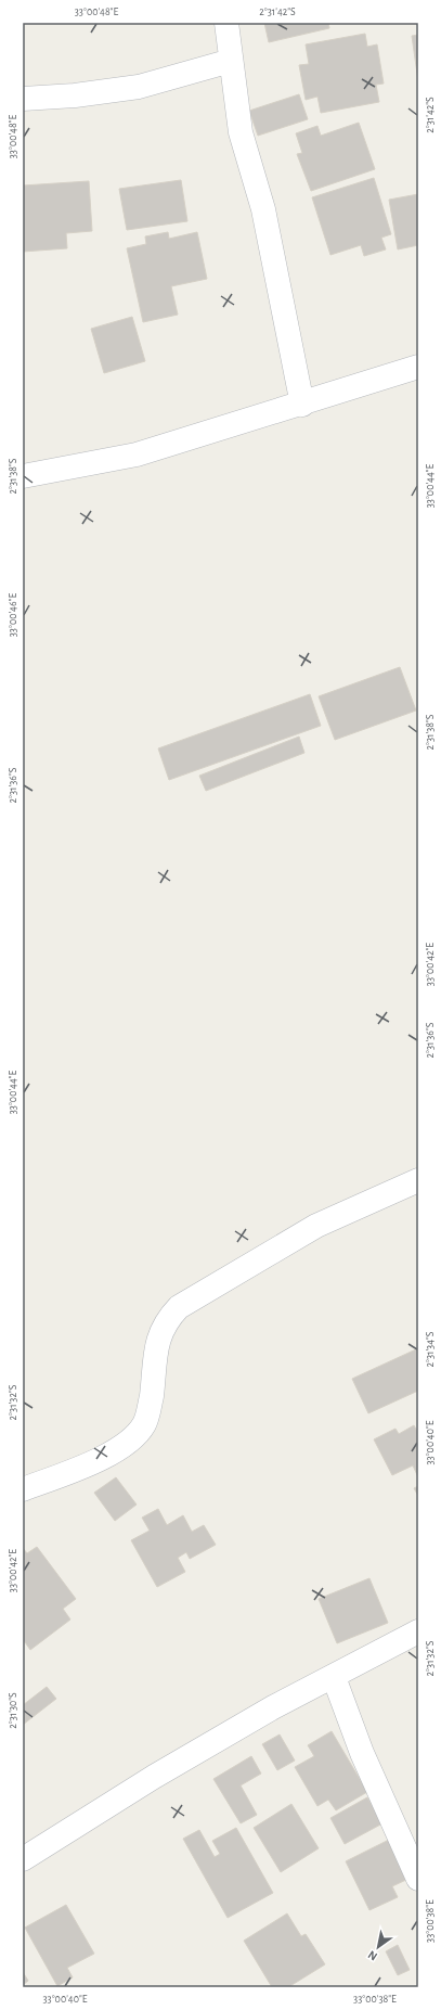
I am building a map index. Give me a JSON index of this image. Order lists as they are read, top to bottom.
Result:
{
  "north": "bottom left",
  "coordinates": [
    "33°00'48\"E",
    "2°31'42\"S",
    "2°31'38\"S",
    "33°00'44\"E",
    "33°00'46\"E",
    "2°31'36\"S",
    "33°00'42\"E",
    "2°31'34\"S",
    "2°31'32\"S",
    "33°00'40\"E",
    "2°31'30\"S",
    "33°00'38\"E"
  ]
}
